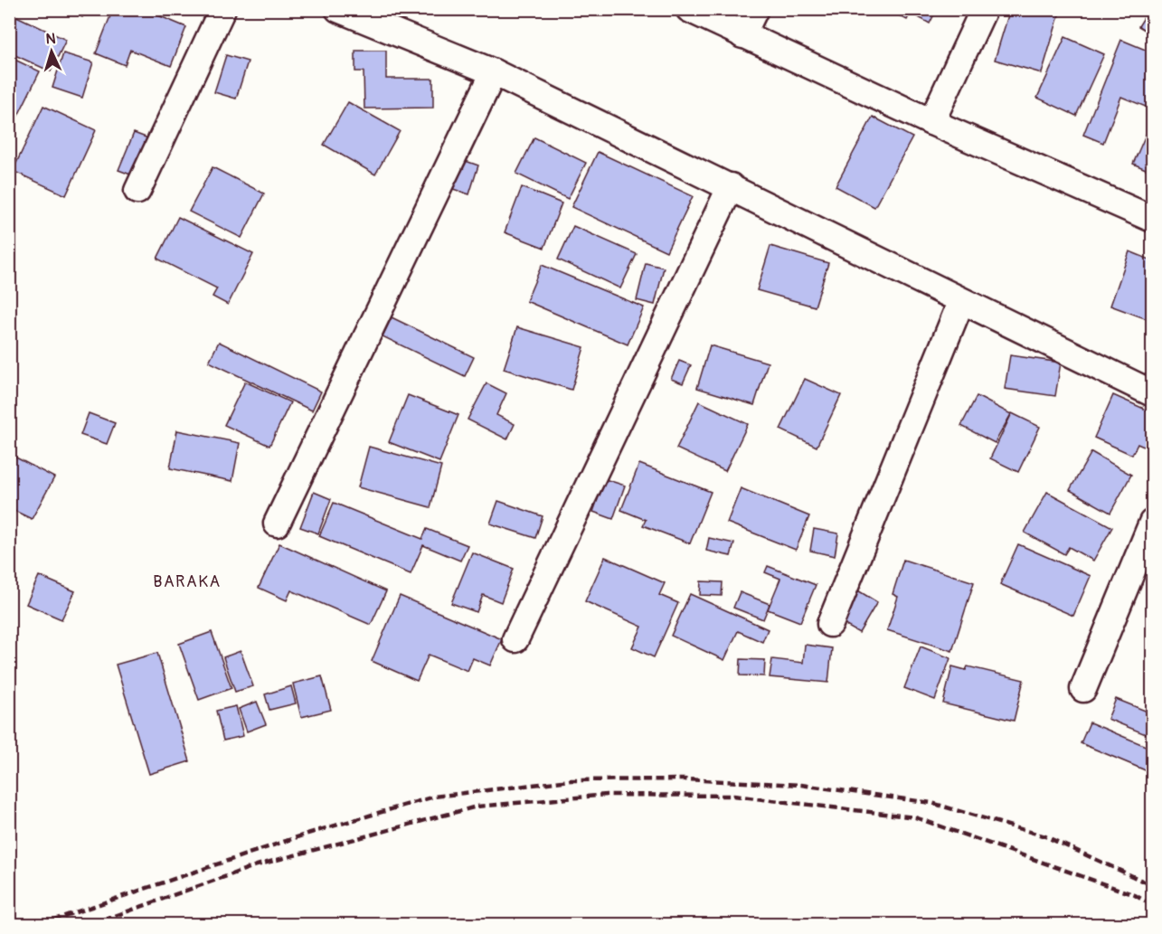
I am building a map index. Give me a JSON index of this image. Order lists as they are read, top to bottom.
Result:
{
  "districts": ["BARAKA"],
  "north": "top"
}
